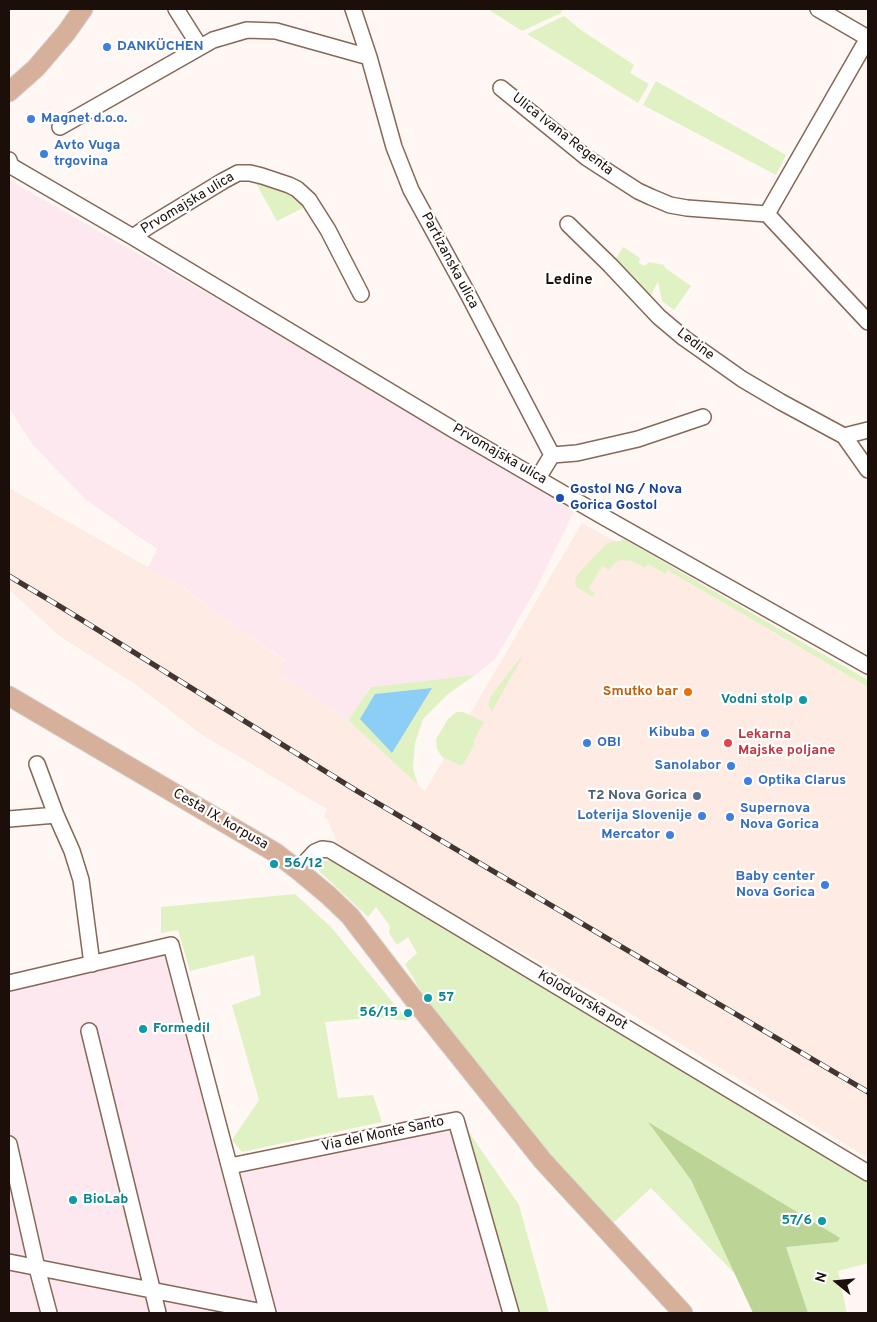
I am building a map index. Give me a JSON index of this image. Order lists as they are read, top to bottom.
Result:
{
  "streets": {
    "main road": ["Cesta IX. korpusa"],
    "street": [
      "Ulica Ivana Regenta",
      "Prvomajska ulica",
      "Partizanska ulica",
      "Ledine",
      "Kolodvorska pot",
      "Via del Monte Santo"
    ]
  },
  "crossings": [
    ["Cesta IX. korpusa", "Kolodvorska pot"]
  ],
  "districts": ["Ledine"],
  "places": [
    "DANKÜCHEN",
    "Magnet d.o.o.",
    "Avto Vuga trgovina",
    "Gostol NG / Nova Gorica Gostol",
    "Smutko bar",
    "Vodni stolp",
    "Kibuba",
    "OBI",
    "Lekarna Majske poljane",
    "Sanolabor",
    "Optika Clarus",
    "T2 Nova Gorica",
    "Loterija Slovenije",
    "Supernova Nova Gorica",
    "Mercator",
    "56/12",
    "Baby center Nova Gorica",
    "57",
    "56/15",
    "Formedil",
    "BioLab",
    "57/6"
  ],
  "north": "left"
}
